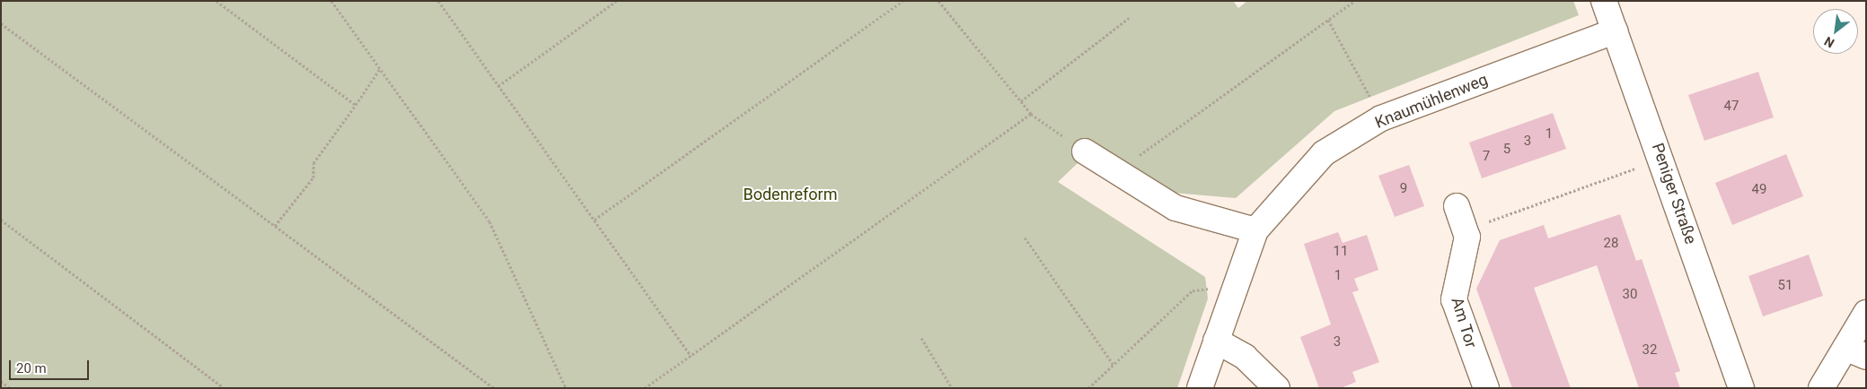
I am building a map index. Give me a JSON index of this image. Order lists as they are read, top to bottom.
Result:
{
  "streets": {
    "street": ["Knaumühlenweg", "Peniger Straße", "Am Tor"]
  },
  "crossings": [
    ["Knaumühlenweg", "Peniger Straße"]
  ],
  "parks": ["Bodenreform"],
  "house_numbers": [
    "47",
    "1",
    "3",
    "5",
    "7",
    "9",
    "49",
    "28",
    "11",
    "1",
    "51",
    "30",
    "3",
    "32"
  ],
  "scale_bar": "20 m",
  "north": "bottom left"
}
